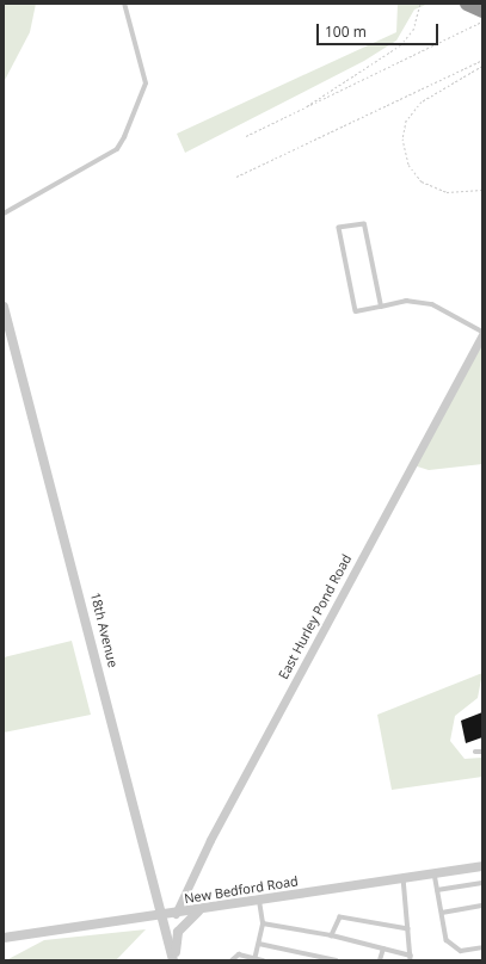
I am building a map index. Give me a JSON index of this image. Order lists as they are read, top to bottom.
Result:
{
  "streets": {
    "street": ["East Hurley Pond Road", "18th Avenue", "New Bedford Road"]
  },
  "crossings": [
    ["East Hurley Pond Road", "New Bedford Road"],
    ["18th Avenue", "New Bedford Road"]
  ],
  "scale_bar": "100 m"
}
